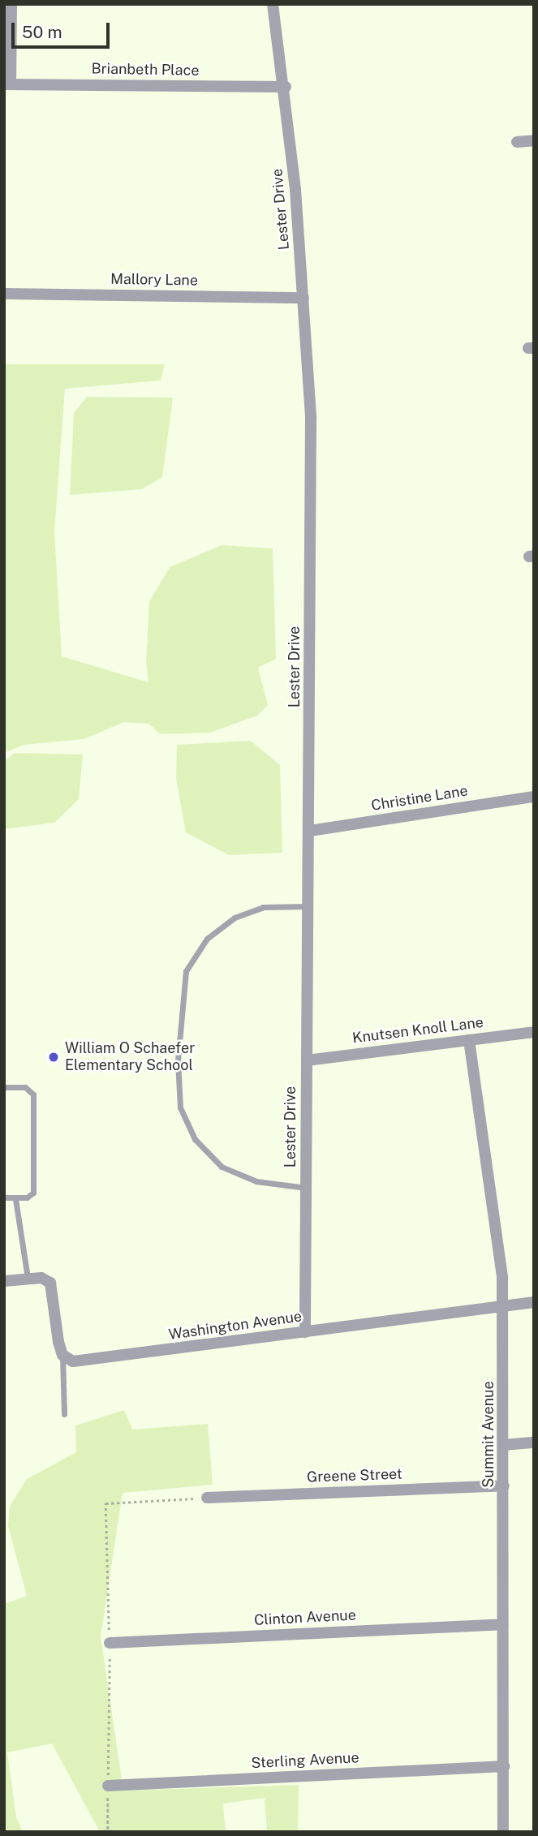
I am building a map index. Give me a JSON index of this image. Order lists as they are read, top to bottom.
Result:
{
  "streets": {
    "street": [
      "Brianbeth Place",
      "Lester Drive",
      "Mallory Lane",
      "Christine Lane",
      "Knutsen Knoll Lane",
      "Washington Avenue",
      "Summit Avenue",
      "Greene Street",
      "Clinton Avenue",
      "Sterling Avenue"
    ]
  },
  "crossings": [
    ["Brianbeth Place", "Lester Drive"],
    ["Lester Drive", "Mallory Lane"],
    ["Lester Drive", "Christine Lane"],
    ["Lester Drive", "Knutsen Knoll Lane"],
    ["Lester Drive", "Washington Avenue"],
    ["Knutsen Knoll Lane", "Summit Avenue"],
    ["Washington Avenue", "Summit Avenue"],
    ["Summit Avenue", "Greene Street"],
    ["Summit Avenue", "Clinton Avenue"],
    ["Summit Avenue", "Sterling Avenue"]
  ],
  "places": ["William O Schaefer Elementary School"],
  "scale_bar": "50 m"
}
